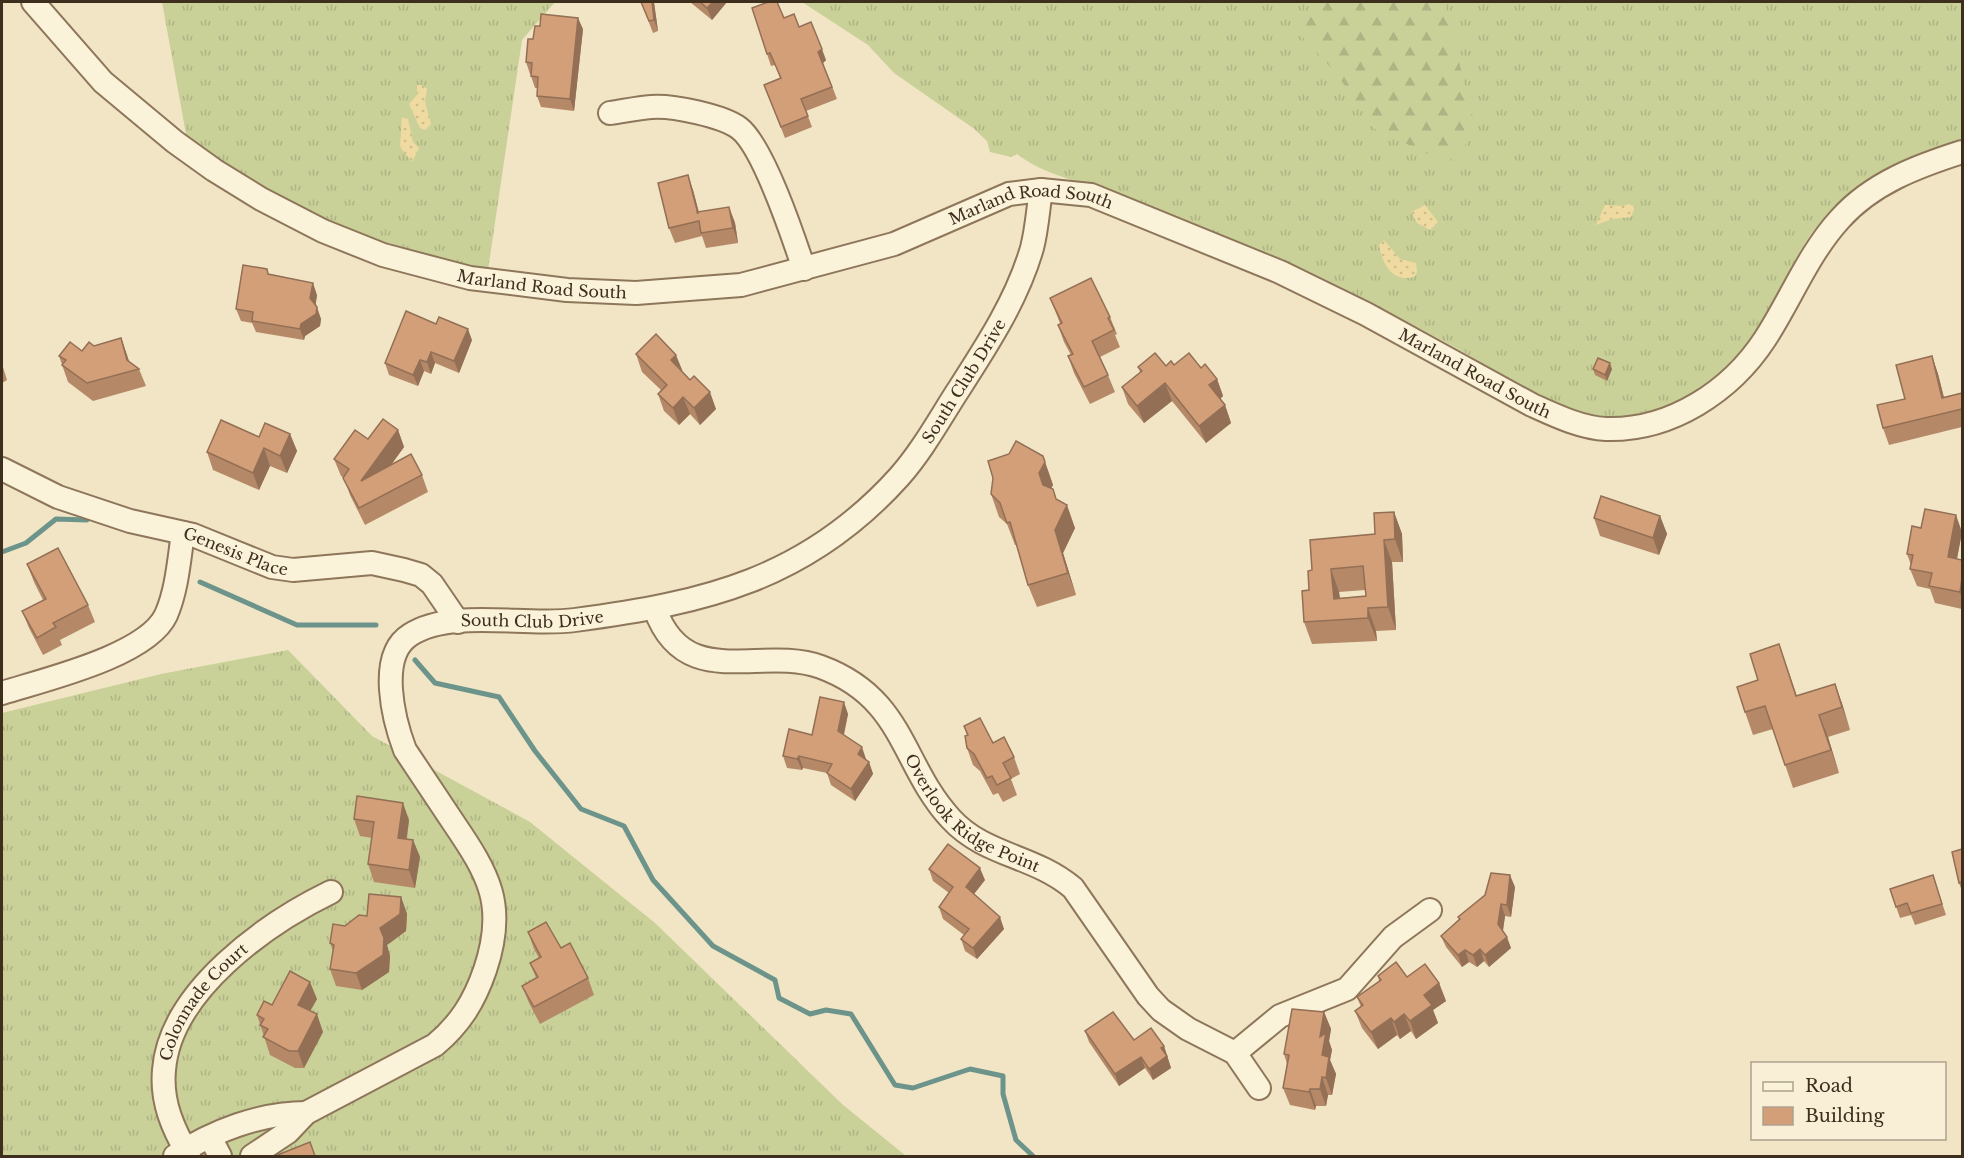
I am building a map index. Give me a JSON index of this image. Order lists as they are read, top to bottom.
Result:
{
  "streets": {
    "street": [
      "Marland Road South",
      "South Club Drive",
      "Genesis Place",
      "Overlook Ridge Point",
      "Colonnade Court"
    ]
  },
  "crossings": [
    ["Marland Road South", "South Club Drive"],
    ["South Club Drive", "Genesis Place"],
    ["South Club Drive", "Overlook Ridge Point"],
    ["South Club Drive", "Colonnade Court"]
  ],
  "legend": ["Road", "Building"]
}
